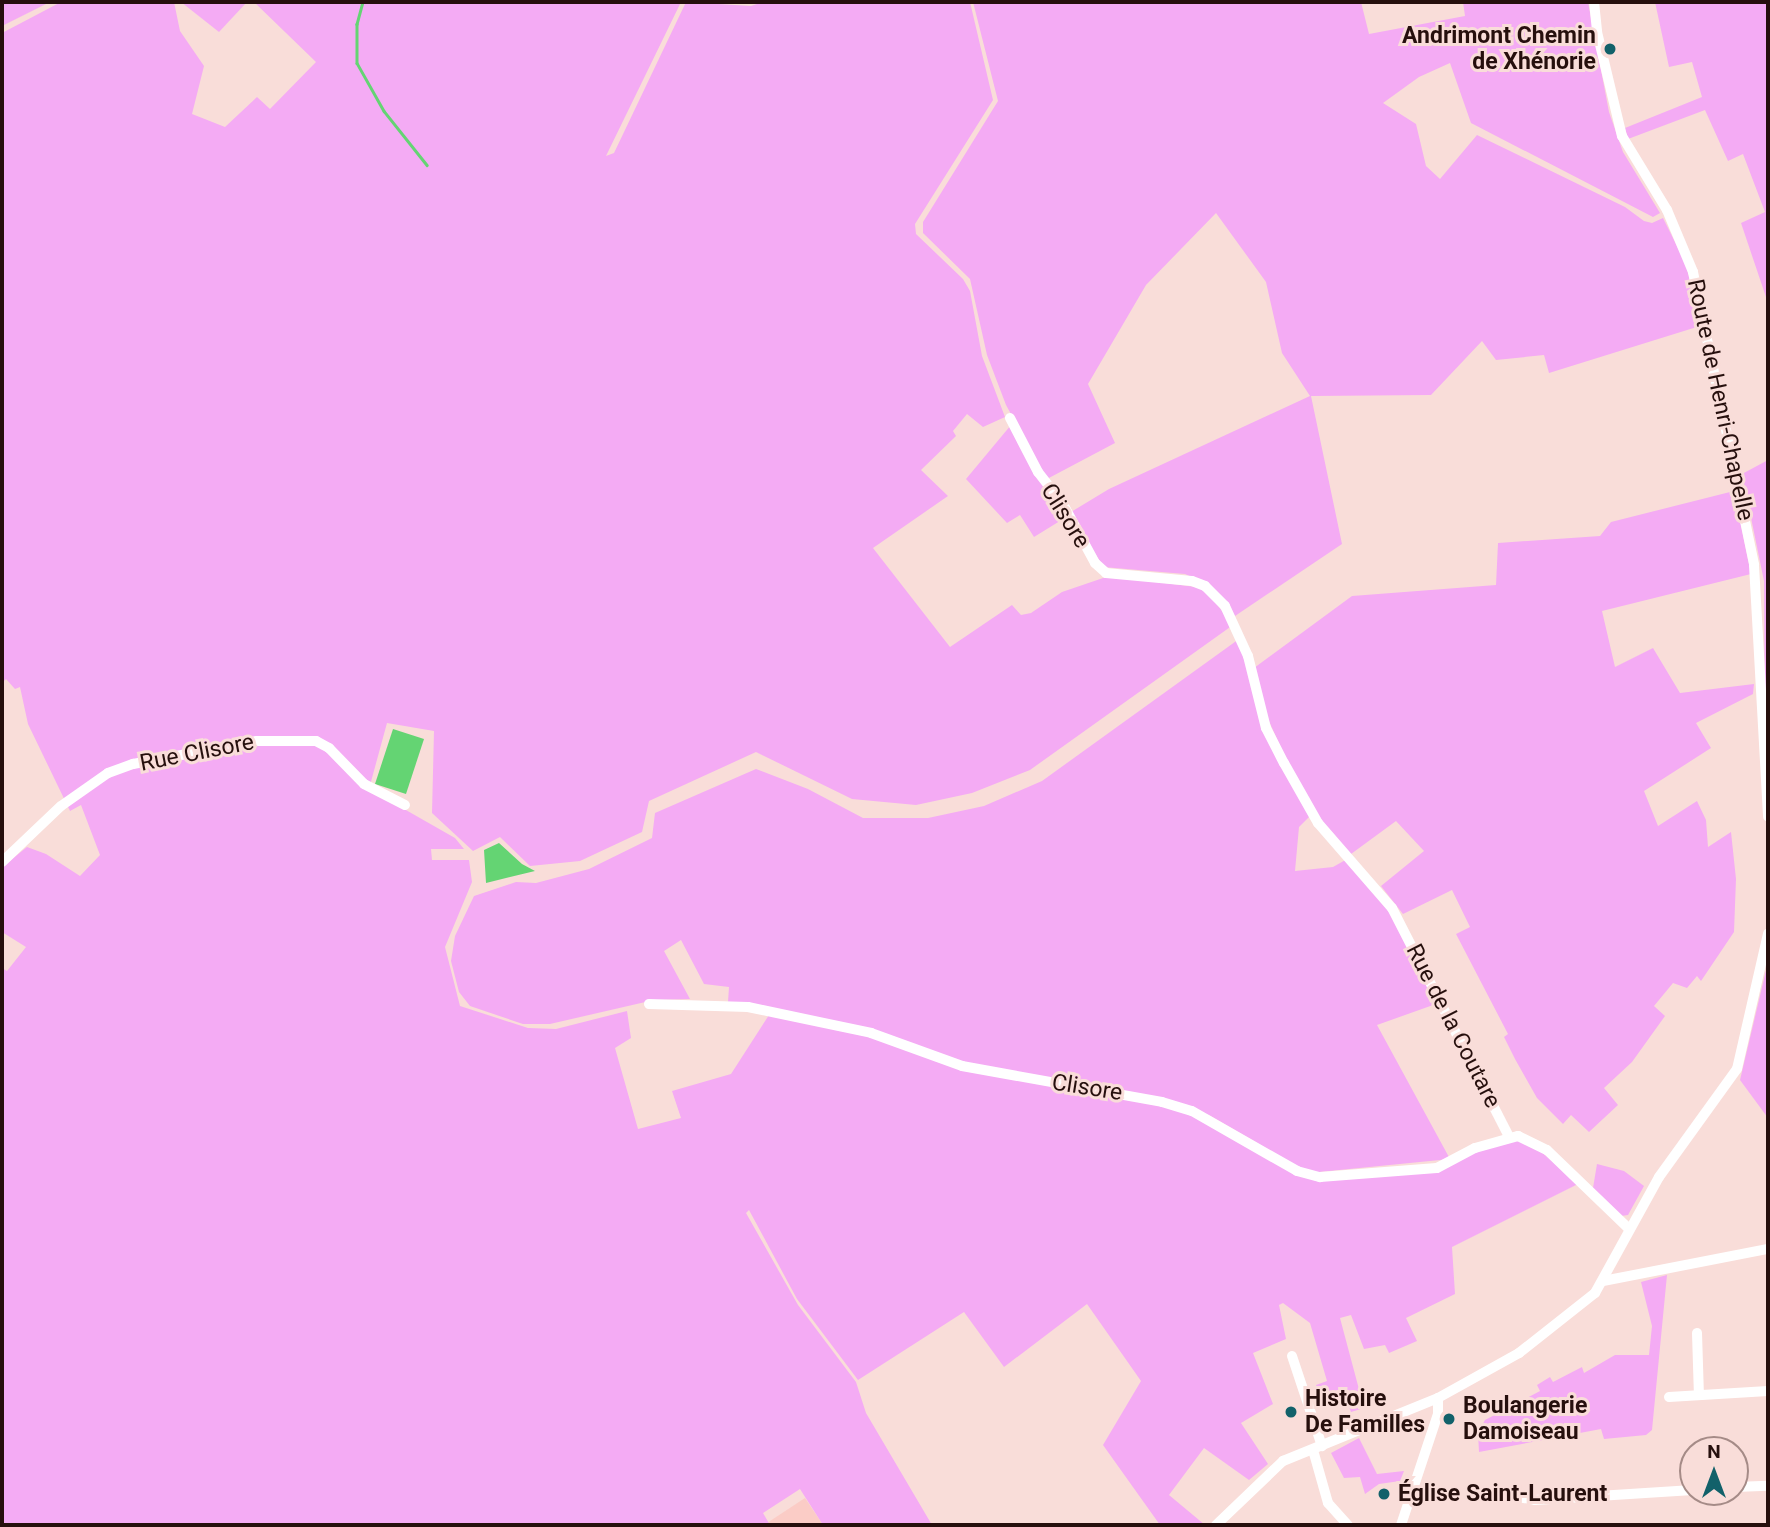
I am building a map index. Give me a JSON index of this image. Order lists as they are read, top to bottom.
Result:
{
  "streets": {
    "street": [
      "Route de Henri-Chapelle",
      "Clisore",
      "Rue Clisore",
      "Rue de la Coutare"
    ]
  },
  "crossings": [
    ["Clisore", "Rue de la Coutare"]
  ],
  "places": [
    "Andrimont Chemin de Xhénorie",
    "Histoire De Familles",
    "Boulangerie Damoiseau",
    "Église Saint-Laurent"
  ],
  "north": "top"
}
